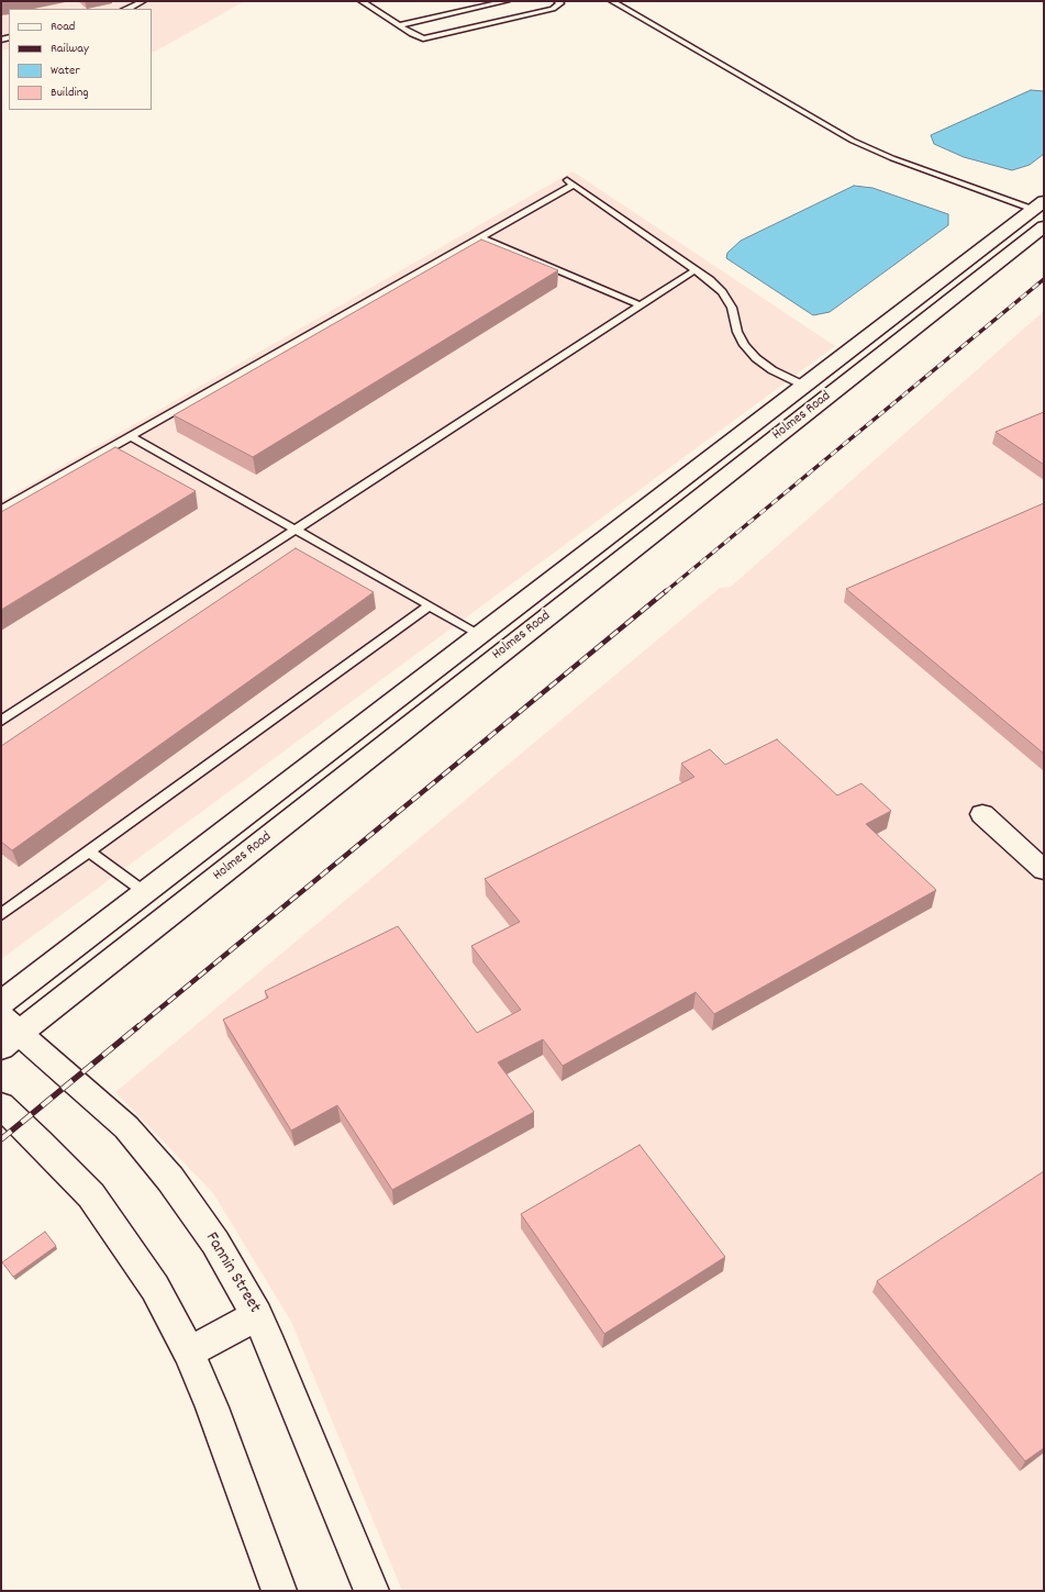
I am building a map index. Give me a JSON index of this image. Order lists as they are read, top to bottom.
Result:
{
  "streets": {
    "main road": ["Holmes Road", "Fannin Street"]
  },
  "crossings": [
    ["Holmes Road", "Fannin Street"]
  ],
  "legend": [
    "Road",
    "Railway",
    "Water",
    "Building"
  ]
}
